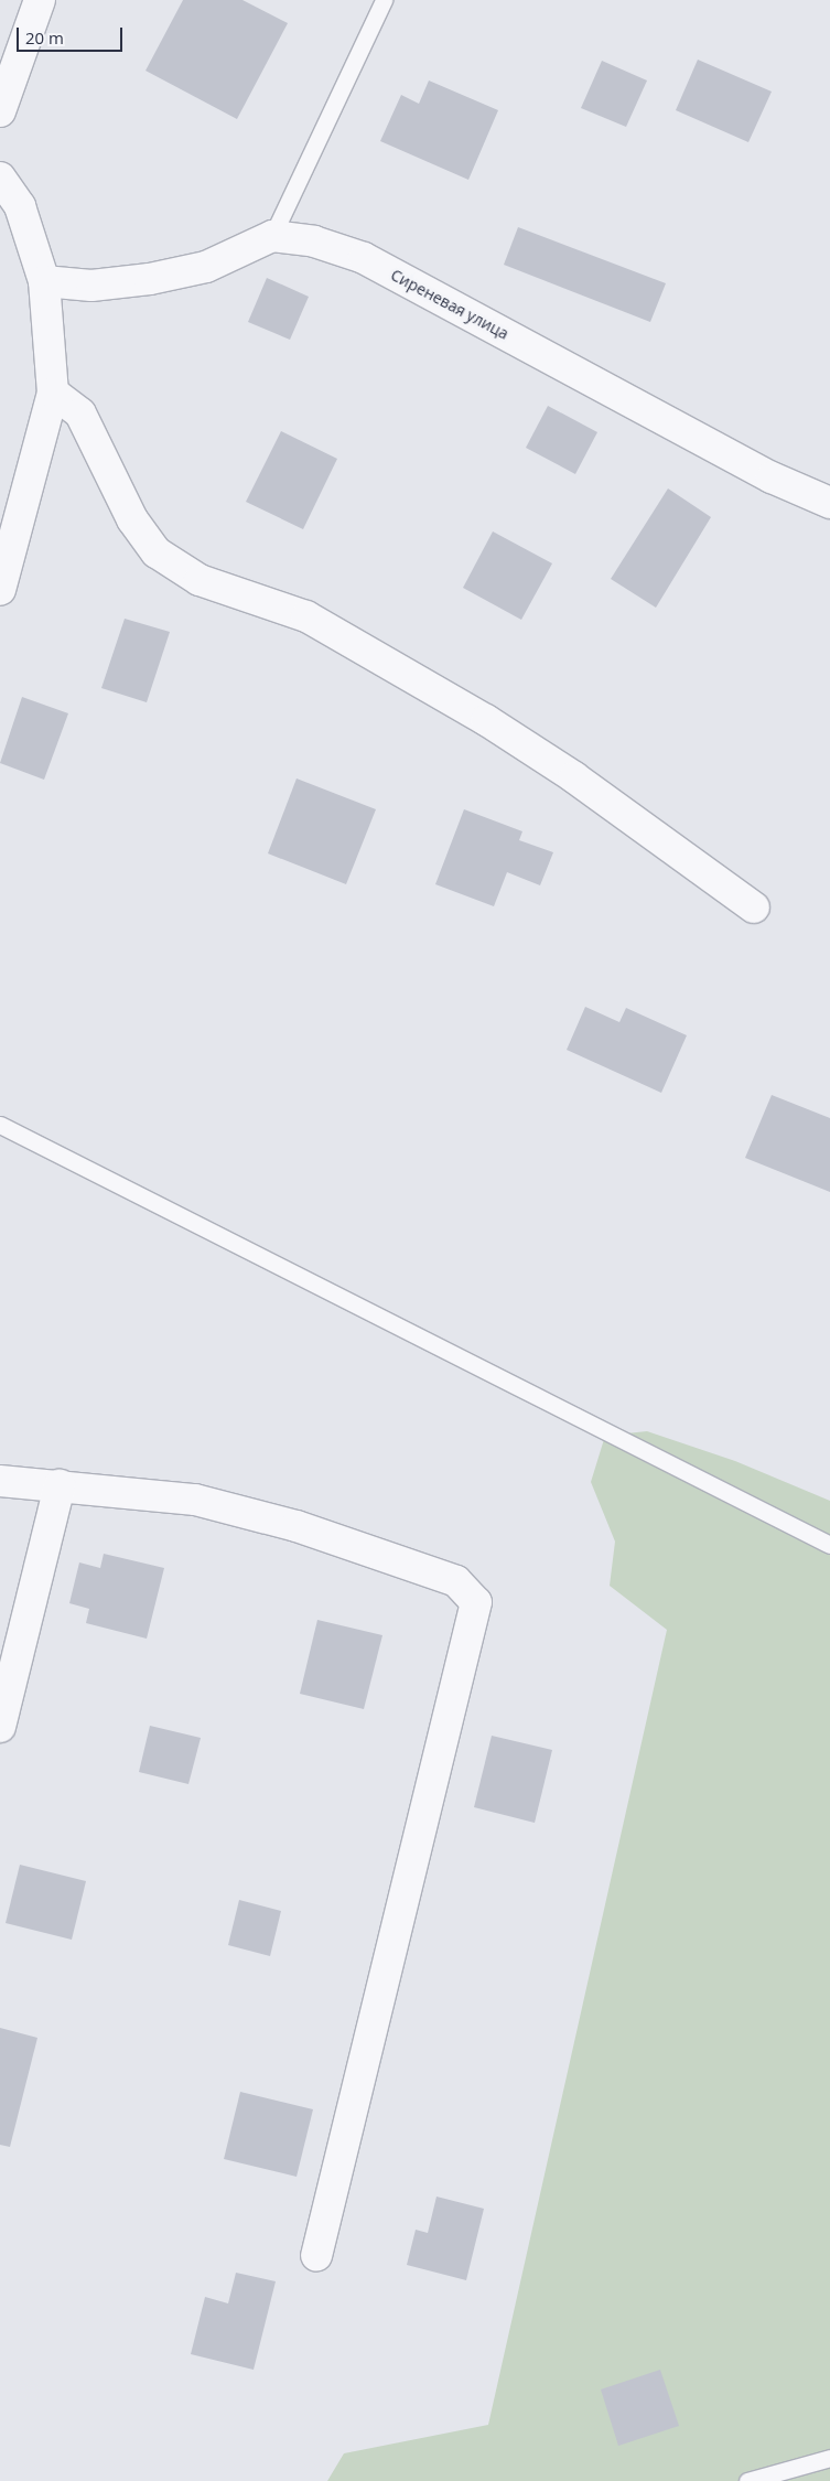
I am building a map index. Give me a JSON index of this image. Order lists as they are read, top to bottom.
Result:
{
  "streets": {
    "street": ["Сиреневая улица"]
  },
  "scale_bar": "20 m"
}
